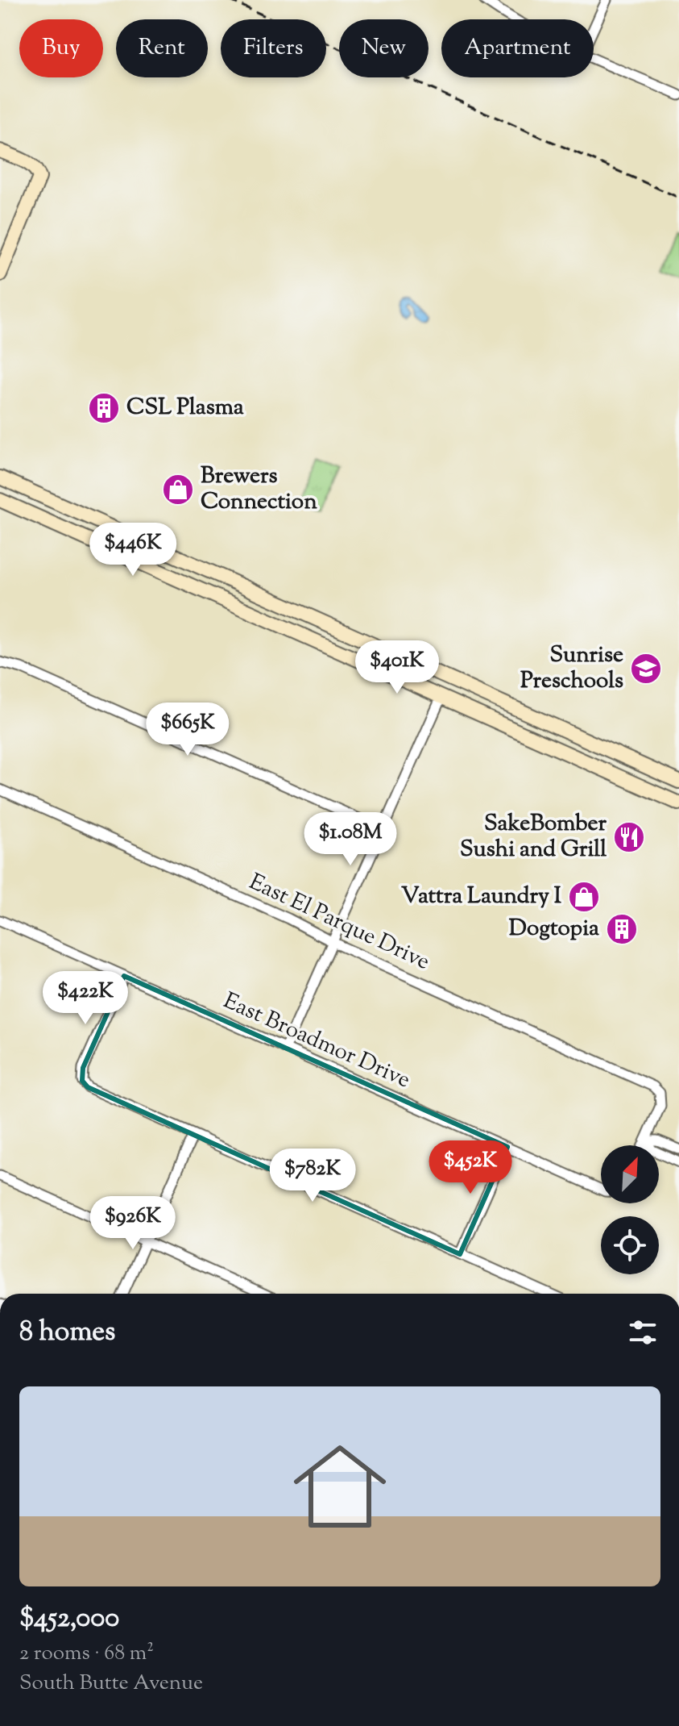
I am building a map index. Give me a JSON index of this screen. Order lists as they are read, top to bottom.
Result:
{
  "streets": {
    "street": ["East El Parque Drive", "East Broadmor Drive"]
  },
  "places": {
    "building": ["CSL Plasma", "Dogtopia"],
    "shop": ["Brewers Connection", "Vattra Laundry I"],
    "school or university": ["Sunrise Preschools"],
    "restaurant": ["SakeBomber Sushi and Grill"]
  },
  "north": "top right",
  "page": {
    "chip": [
      "Buy",
      "Rent",
      "Filters",
      "New",
      "Apartment"
    ],
    "price": [
      "$446K",
      "$401K",
      "$665K",
      "$1.08M",
      "$422K",
      "$452K",
      "$782K",
      "$926K"
    ],
    "heading": "8 homes",
    "list": [
      {
        "name": "$452,000",
        "note": "2 rooms · 68 m² · South Butte Avenue"
      }
    ]
  }
}
